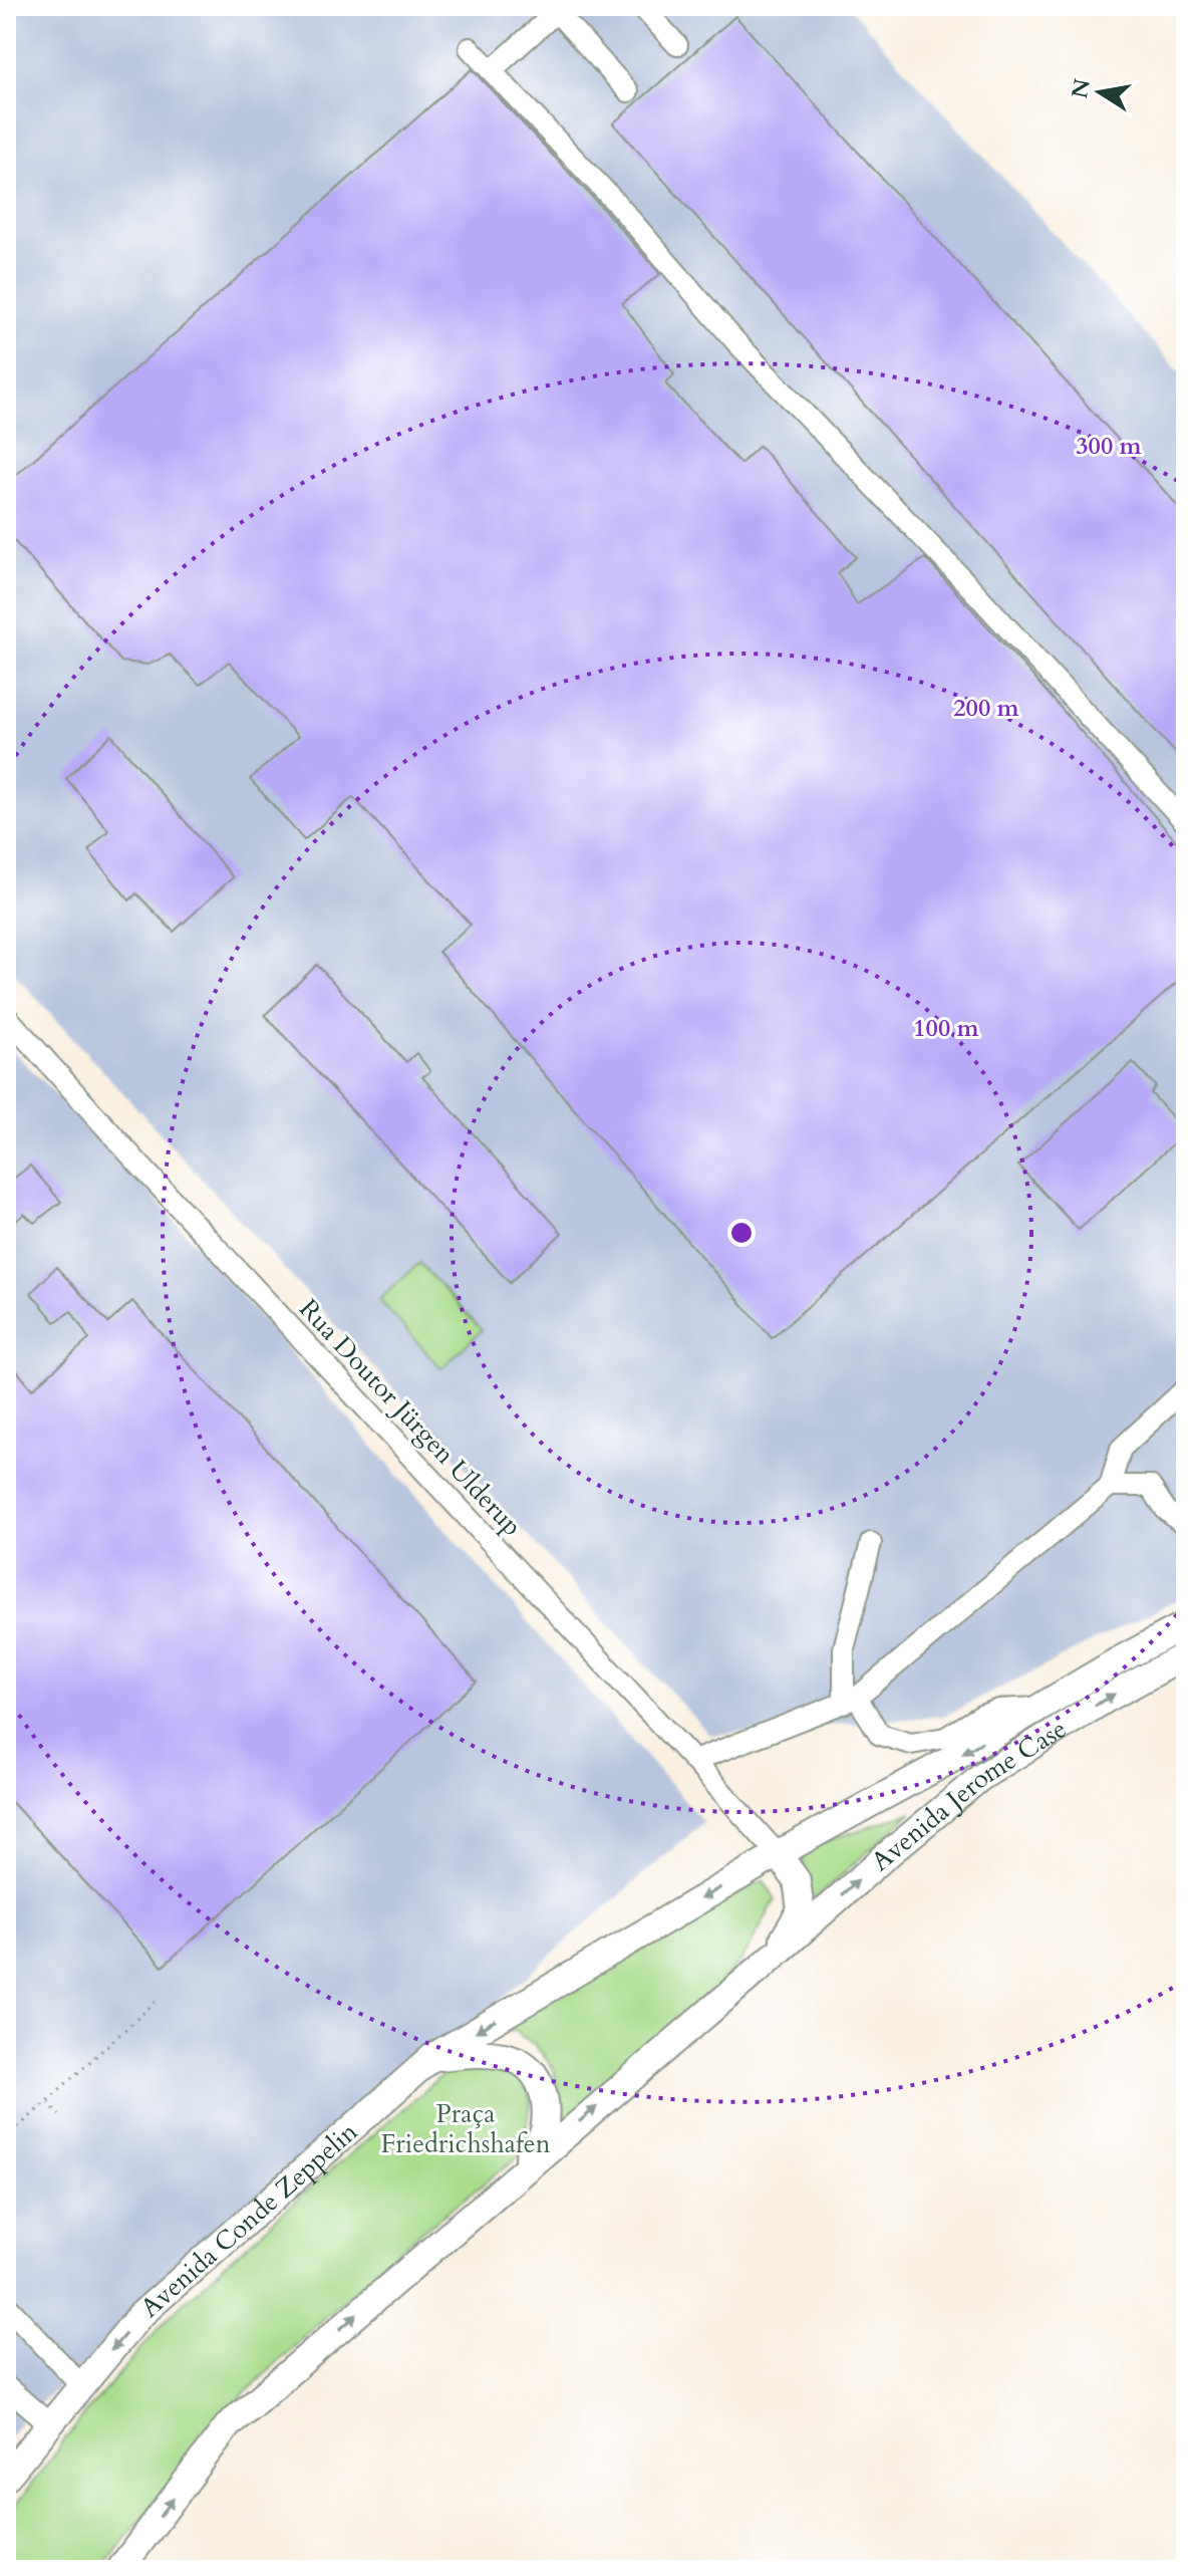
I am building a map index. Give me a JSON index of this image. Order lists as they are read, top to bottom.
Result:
{
  "streets": {
    "main road": ["Avenida Jerome Case", "Avenida Conde Zeppelin"],
    "street": ["Rua Doutor Jürgen Ulderup"]
  },
  "crossings": [
    ["Rua Doutor Jürgen Ulderup", "Avenida Jerome Case"],
    ["Rua Doutor Jürgen Ulderup", "Avenida Conde Zeppelin"],
    ["Avenida Jerome Case", "Avenida Conde Zeppelin"]
  ],
  "parks": ["Praça Friedrichshafen"],
  "north": "left",
  "rings": ["300 m", "200 m", "100 m"]
}
